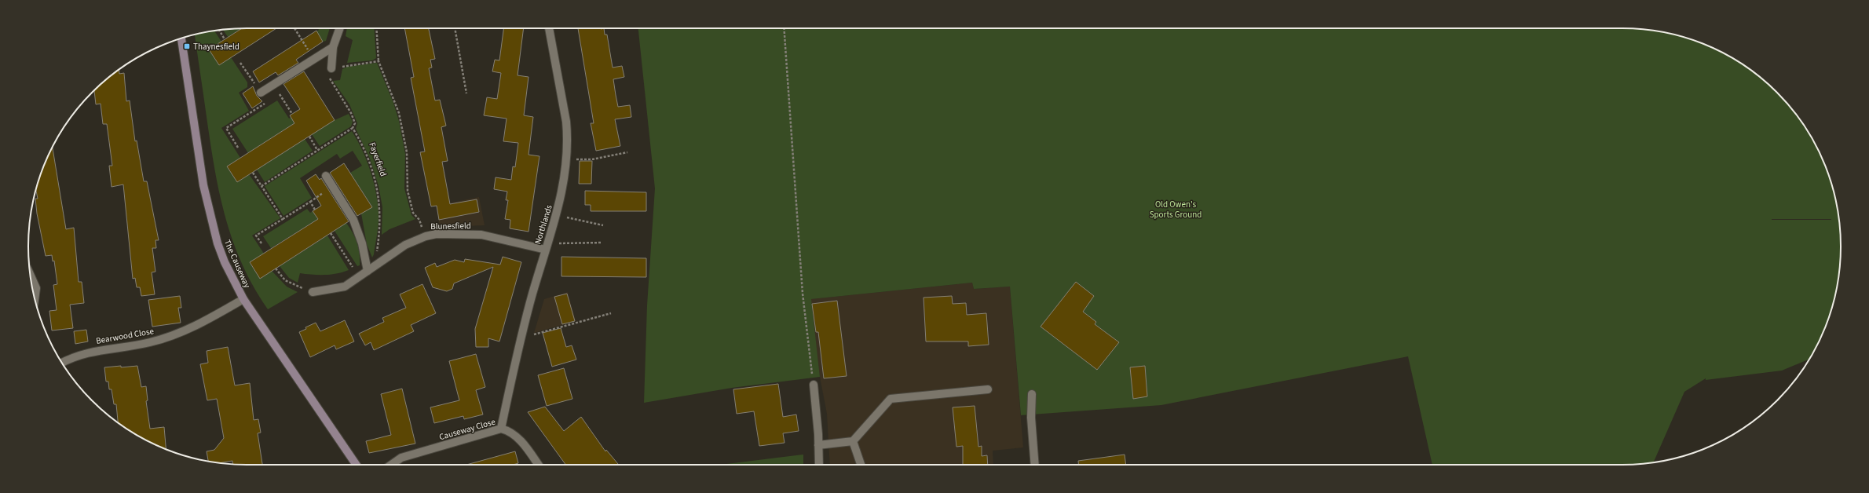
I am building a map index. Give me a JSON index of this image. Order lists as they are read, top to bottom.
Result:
{
  "streets": {
    "main road": ["The Causeway"],
    "street": [
      "Northlands",
      "Blunesfield",
      "Bearwood Close",
      "Causeway Close"
    ],
    "path": ["Fayerfield"]
  },
  "crossings": [
    ["Fayerfield", "Blunesfield"],
    ["Northlands", "Blunesfield"],
    ["Northlands", "Causeway Close"],
    ["The Causeway", "Bearwood Close"]
  ],
  "parks": ["Old Owen's Sports Ground"],
  "places": {
    "transit": ["Thaynesfield"]
  }
}
